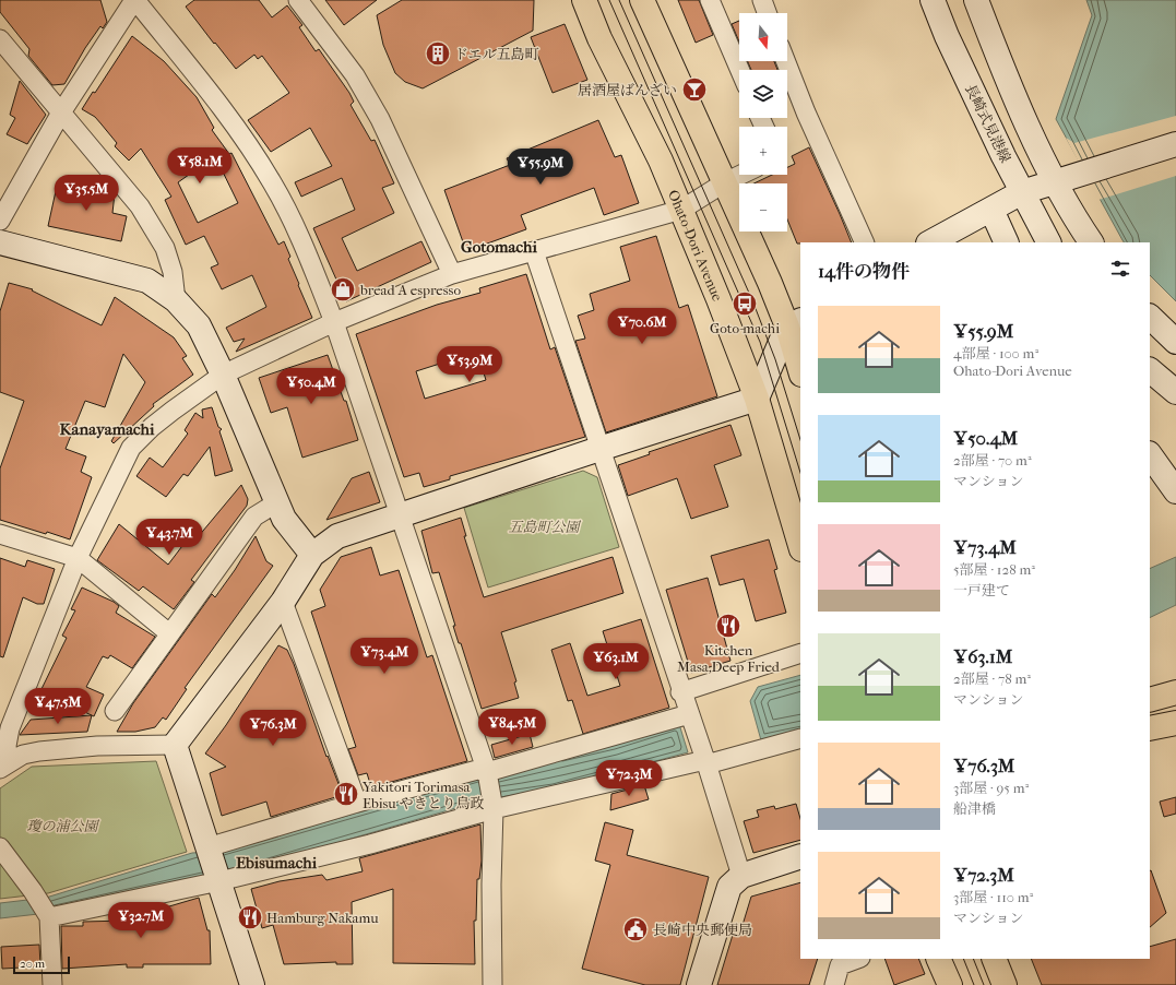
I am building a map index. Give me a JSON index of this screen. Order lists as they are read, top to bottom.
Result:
{
  "streets": {
    "highway": ["Ohato-Dori Avenue"],
    "street": ["長崎式見港線"]
  },
  "districts": ["Gotomachi", "Kanayamachi", "Ebisumachi"],
  "parks": ["五島町公園", "瓊の浦公園"],
  "places": {
    "building": ["ドエル五島町"],
    "bar": ["居酒屋ばんざい"],
    "shop": ["bread A espresso"],
    "bus stop": ["Goto-machi"],
    "restaurant": ["Kitchen Masa,Deep Fried", "Yakitori Torimasa Ebisu やきとり鳥政", "Hamburg Nakamu"],
    "public building": ["長崎中央郵便局"]
  },
  "scale_bar": "20 m",
  "north": "bottom",
  "page": {
    "map_buttons": ["+", "−"],
    "price": [
      "¥58.1M",
      "¥55.9M",
      "¥35.5M",
      "¥70.6M",
      "¥53.9M",
      "¥50.4M",
      "¥43.7M",
      "¥73.4M",
      "¥63.1M",
      "¥47.5M",
      "¥84.5M",
      "¥76.3M",
      "¥72.3M",
      "¥32.7M"
    ],
    "heading": "14件の物件",
    "list": [
      {
        "name": "¥55.9M",
        "note": "4部屋 · 100 m² · Ohato-Dori Avenue"
      },
      {
        "name": "¥50.4M",
        "note": "2部屋 · 70 m² · マンション"
      },
      {
        "name": "¥73.4M",
        "note": "5部屋 · 128 m² · 一戸建て"
      },
      {
        "name": "¥63.1M",
        "note": "2部屋 · 78 m² · マンション"
      },
      {
        "name": "¥76.3M",
        "note": "3部屋 · 95 m² · 船津橋"
      },
      {
        "name": "¥72.3M",
        "note": "3部屋 · 110 m² · マンション"
      }
    ],
    "scale": "20 m"
  }
}
